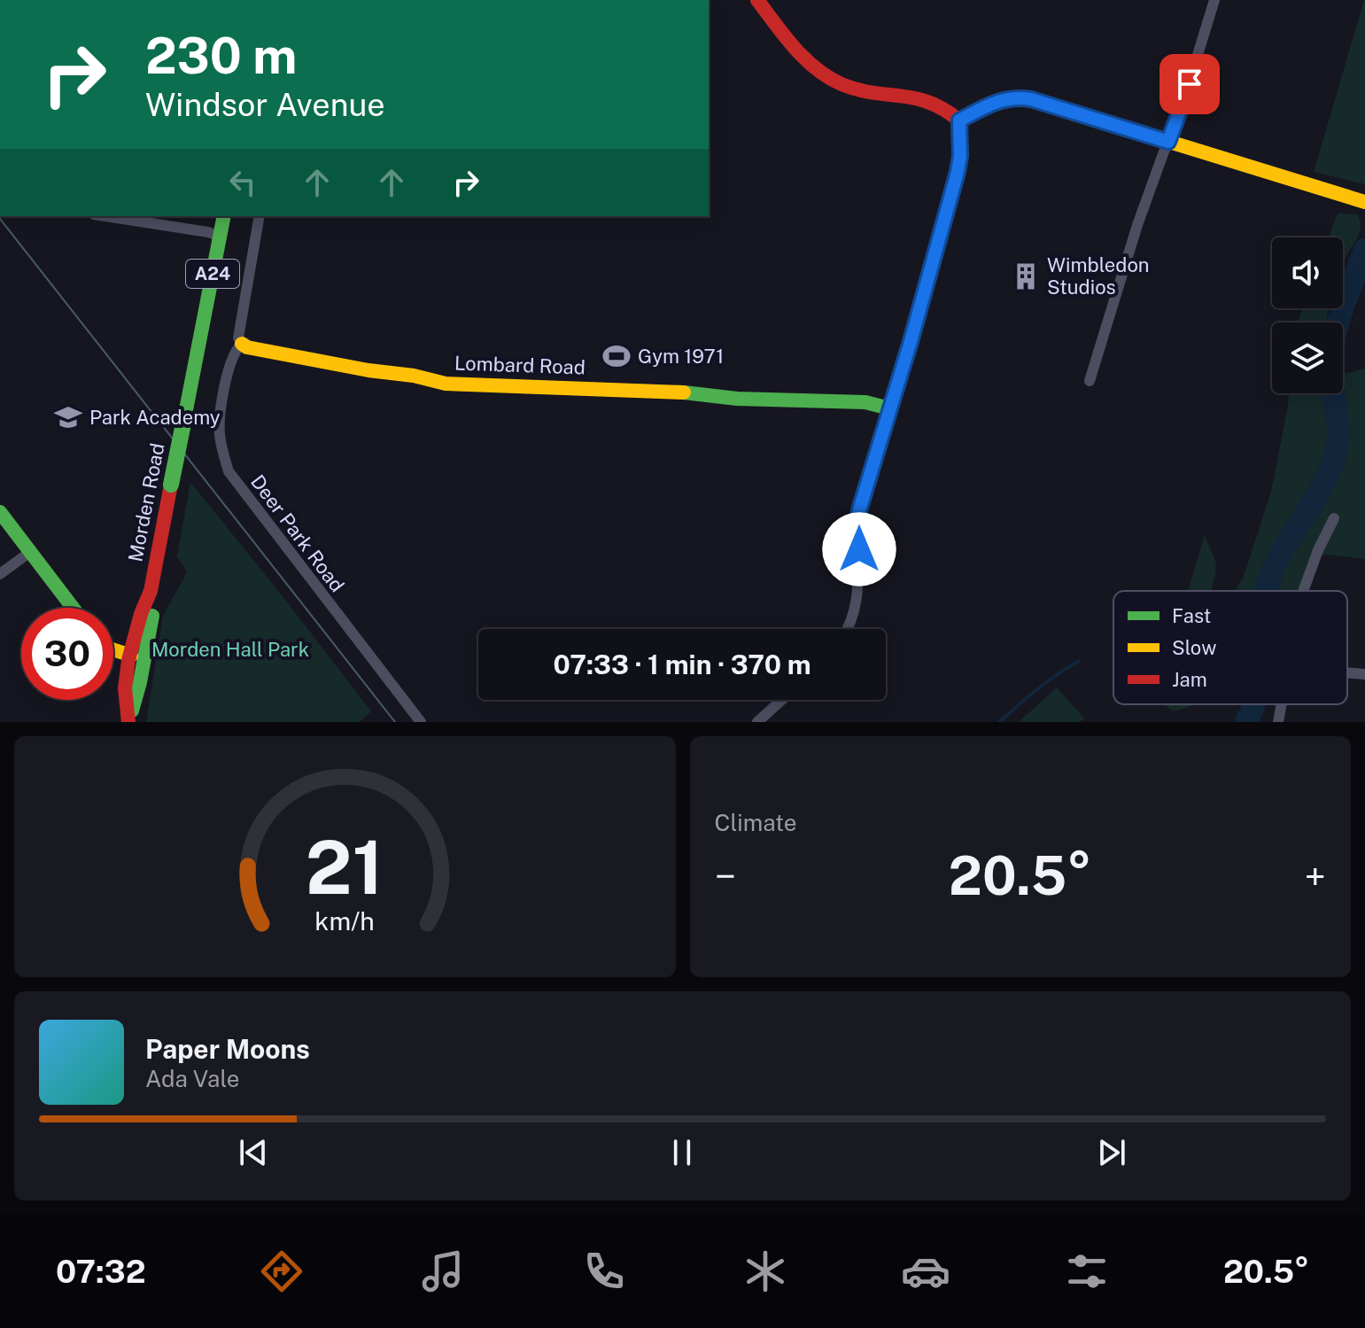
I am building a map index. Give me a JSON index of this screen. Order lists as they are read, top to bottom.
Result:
{
  "streets": {
    "main road": ["A24", "Lombard Road", "Morden Road"],
    "street": ["Deer Park Road"]
  },
  "crossings": [
    ["Lombard Road", "Deer Park Road"]
  ],
  "parks": ["Morden Hall Park"],
  "places": {
    "building": ["Wimbledon Studios"],
    "sports": ["Gym 1971"],
    "school or university": ["Park Academy"]
  },
  "legend": ["Fast", "Slow", "Jam"],
  "page": {
    "turn": ["230 m", "Windsor Avenue"],
    "limit": "30",
    "trip": "07:33 · 1 min · 370 m",
    "tile": "Climate",
    "heat": ["−", "20.5°", "+"],
    "song": ["Paper Moons", "Ada Vale"],
    "tabs": ["07:32", "20.5°"],
    "gauge": ["21", "km/h"]
  }
}
